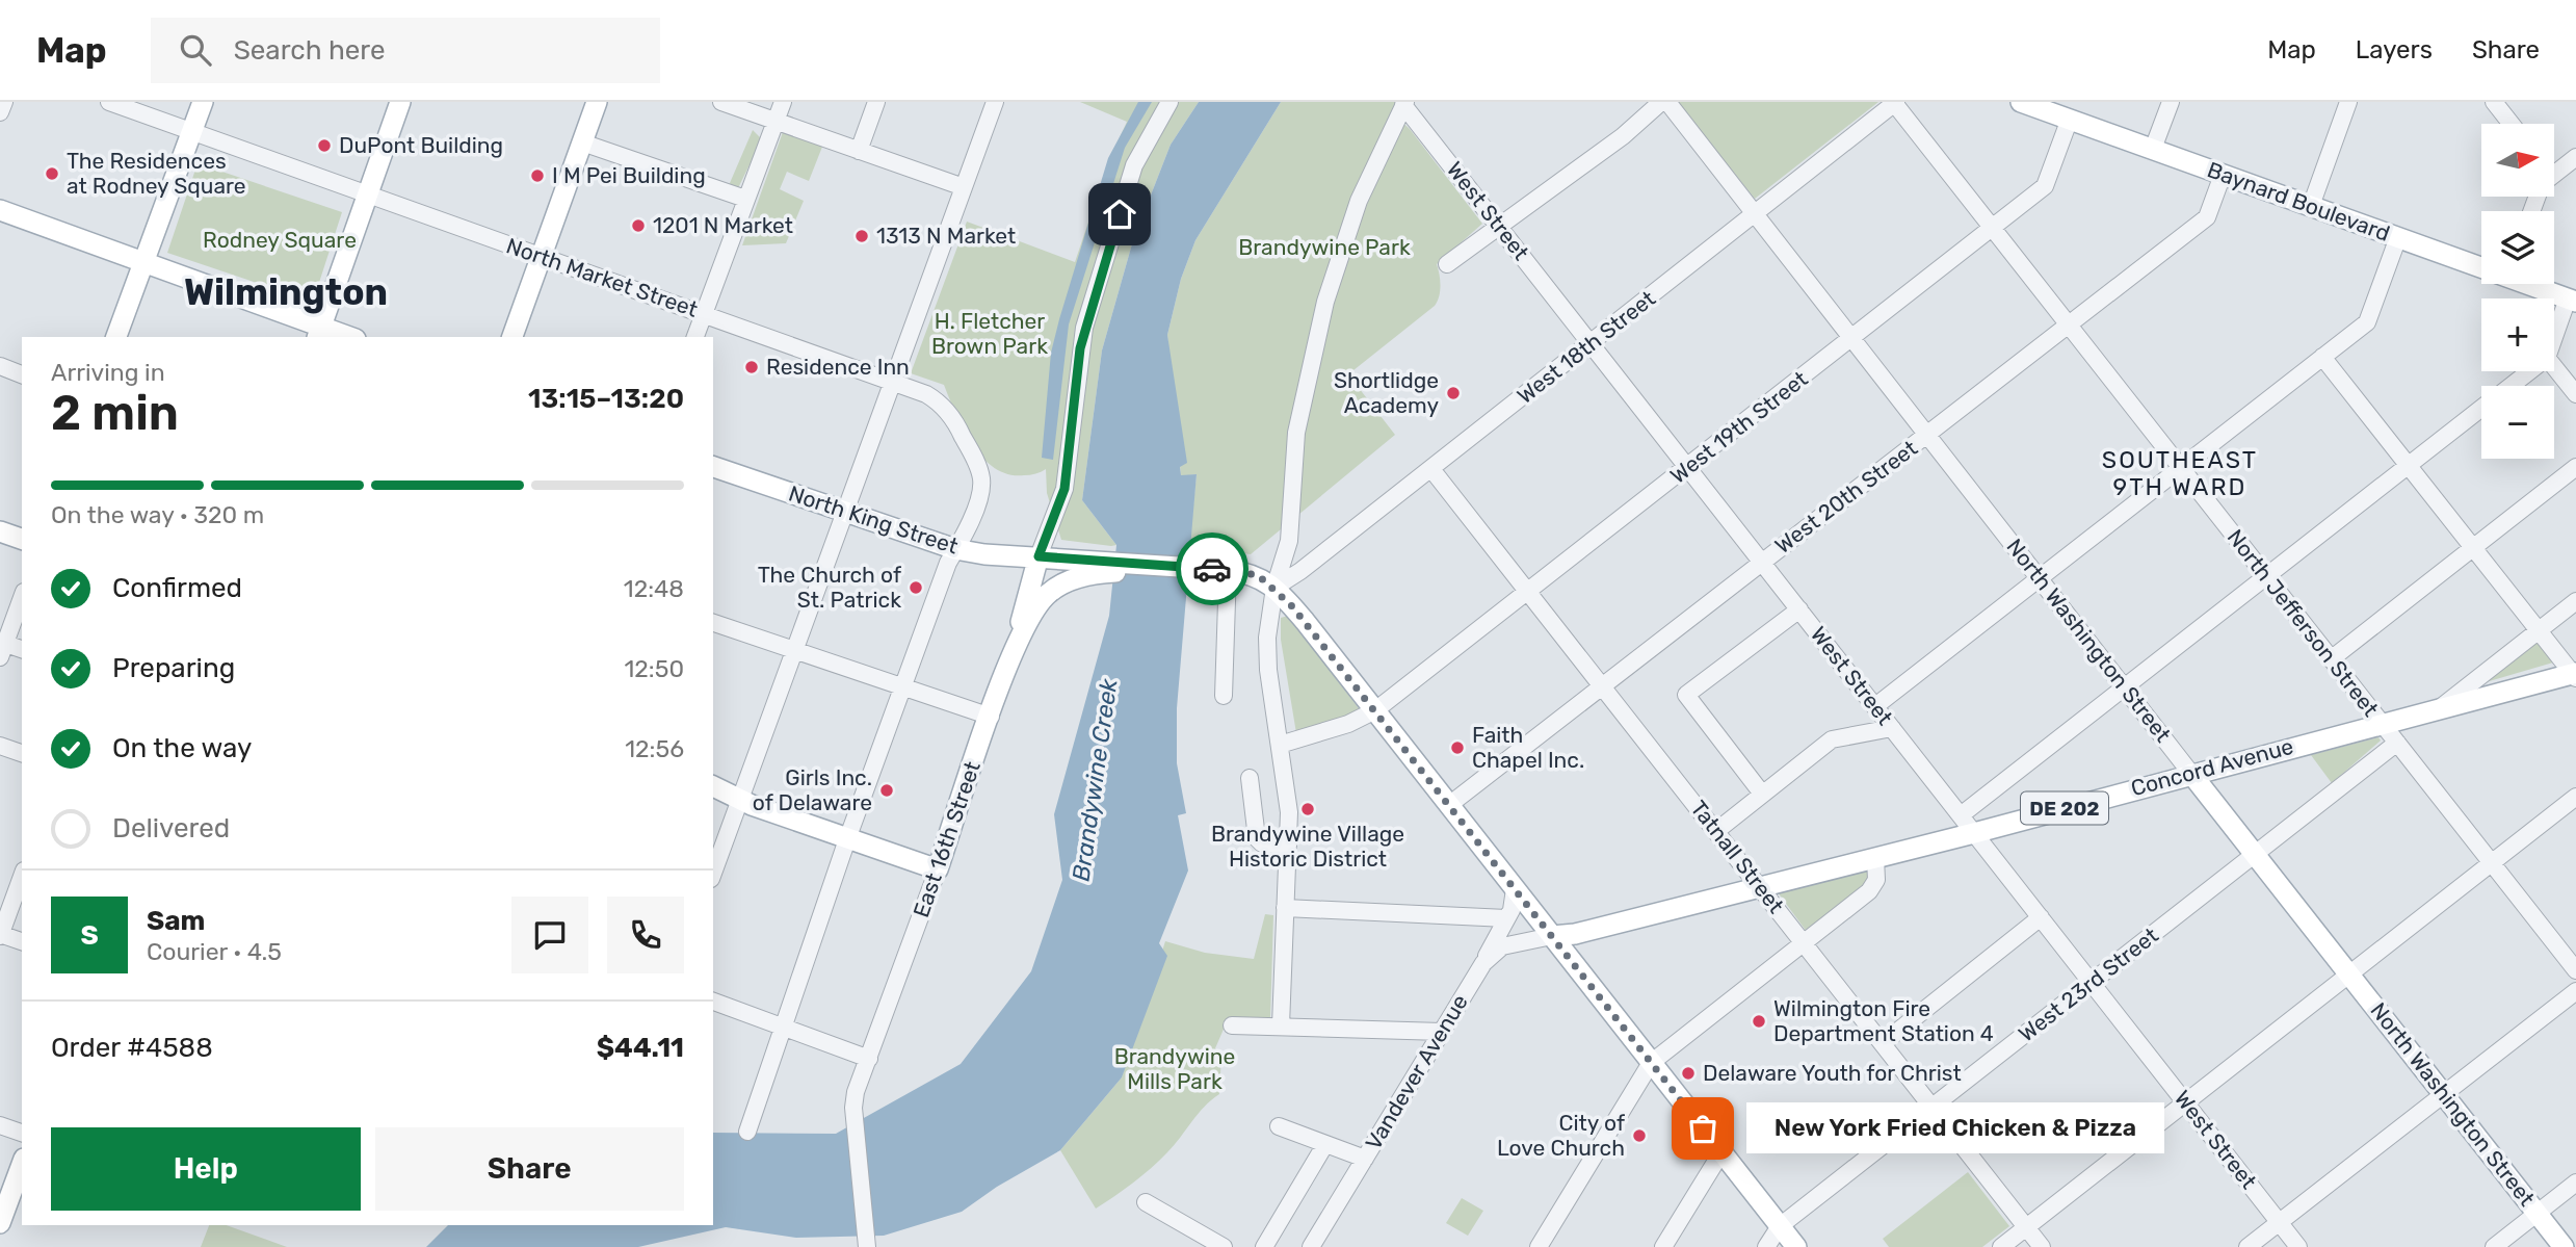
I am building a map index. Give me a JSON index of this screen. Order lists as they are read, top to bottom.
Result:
{
  "streets": {
    "main road": [
      "Baynard Boulevard",
      "North King Street",
      "North Washington Street",
      "Concord Avenue",
      "DE 202",
      "East 16th Street"
    ],
    "street": [
      "West Street",
      "North Market Street",
      "West 18th Street",
      "West 19th Street",
      "West 20th Street",
      "North Jefferson Street",
      "Tatnall Street",
      "West 23rd Street",
      "Vandever Avenue"
    ]
  },
  "crossings": [
    ["Baynard Boulevard", "West 19th Street"],
    ["Baynard Boulevard", "West 20th Street"],
    ["West Street", "West 18th Street"],
    ["West Street", "West 19th Street"],
    ["West Street", "West 20th Street"],
    ["West Street", "Concord Avenue"],
    ["West Street", "West 23rd Street"],
    ["North Market Street", "North King Street"],
    ["West 18th Street", "North Jefferson Street"],
    ["West 18th Street", "North Washington Street"],
    ["West 18th Street", "Tatnall Street"],
    ["West 19th Street", "North Jefferson Street"],
    ["West 19th Street", "North Washington Street"],
    ["West 19th Street", "Tatnall Street"],
    ["West 20th Street", "North Jefferson Street"],
    ["West 20th Street", "North Washington Street"],
    ["West 20th Street", "Tatnall Street"],
    ["North Jefferson Street", "Concord Avenue"],
    ["North Jefferson Street", "West 23rd Street"],
    ["North Washington Street", "Concord Avenue"],
    ["North Washington Street", "West 23rd Street"],
    ["Concord Avenue", "Tatnall Street"],
    ["Concord Avenue", "Vandever Avenue"],
    ["Tatnall Street", "West 23rd Street"]
  ],
  "districts": ["Wilmington", "SOUTHEAST 9TH WARD"],
  "water": ["Brandywine Creek"],
  "parks": [
    "Rodney Square",
    "Brandywine Park",
    "H. Fletcher Brown Park",
    "Brandywine Mills Park"
  ],
  "places": [
    "DuPont Building",
    "The Residences at Rodney Square",
    "I M Pei Building",
    "1201 N Market",
    "1313 N Market",
    "Residence Inn",
    "Shortlidge Academy",
    "The Church of St. Patrick",
    "Faith Chapel Inc.",
    "Girls Inc. of Delaware",
    "Brandywine Village Historic District",
    "Wilmington Fire Department Station 4",
    "Delaware Youth for Christ",
    "New York Fried Chicken & Pizza",
    "City of Love Church"
  ],
  "north": "right",
  "page": {
    "header": "Map",
    "search": "Search here",
    "nav": ["Map", "Layers", "Share"],
    "map_buttons": ["+", "−"],
    "heading": ["2 min", "Arriving in", "13:15–13:20"],
    "panel": [
      "Sam",
      "Courier · 4.5",
      "Order #4588",
      "$44.11"
    ],
    "bar": "On the way · 320 m",
    "list": [
      ["Confirmed", "12:48"],
      ["Preparing", "12:50"],
      ["On the way", "12:56"],
      "Delivered"
    ],
    "round": "S",
    "bubble": "New York Fried Chicken & Pizza",
    "buttons": ["Help", "Share"]
  }
}
